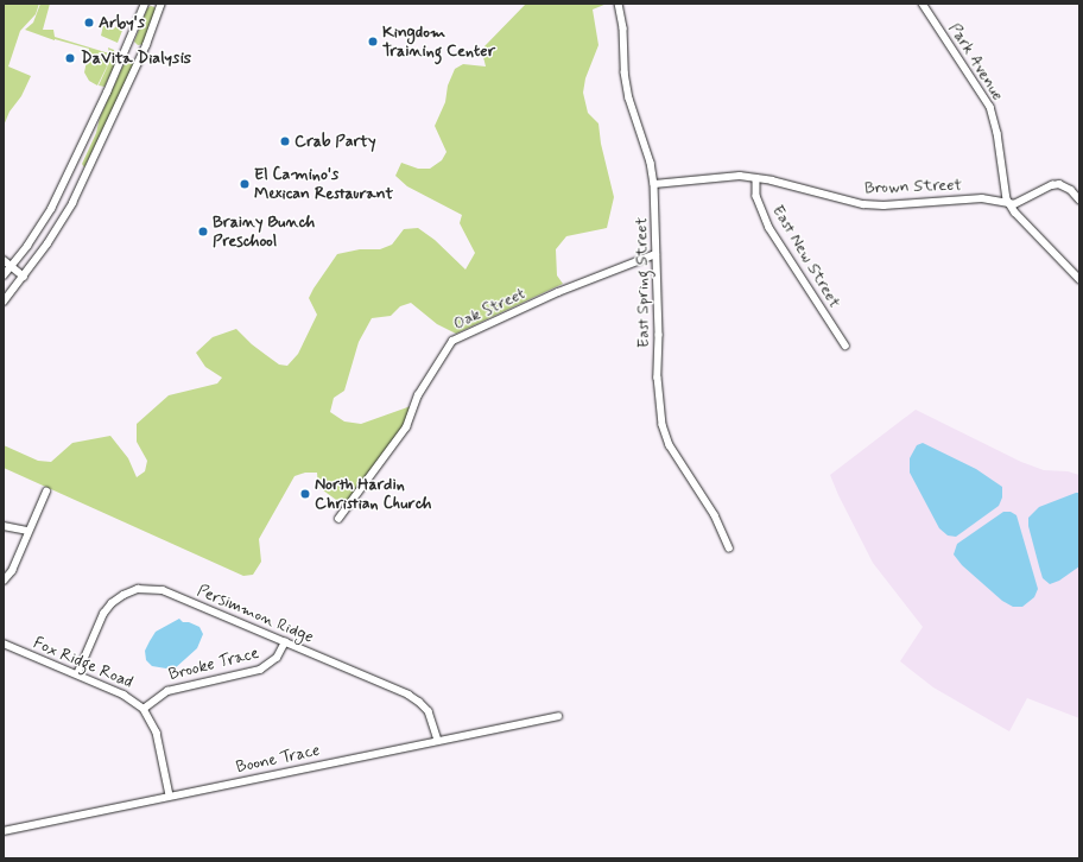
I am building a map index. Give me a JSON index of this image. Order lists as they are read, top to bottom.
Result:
{
  "streets": {
    "street": [
      "Park Avenue",
      "Brown Street",
      "East New Street",
      "East Spring Street",
      "Oak Street",
      "Persimmon Ridge",
      "Fox Ridge Road",
      "Brooke Trace",
      "Boone Trace"
    ]
  },
  "crossings": [
    ["Park Avenue", "Brown Street"],
    ["Brown Street", "East New Street"],
    ["Brown Street", "East Spring Street"],
    ["East Spring Street", "Oak Street"],
    ["Persimmon Ridge", "Fox Ridge Road"],
    ["Persimmon Ridge", "Brooke Trace"],
    ["Persimmon Ridge", "Boone Trace"],
    ["Fox Ridge Road", "Brooke Trace"],
    ["Fox Ridge Road", "Boone Trace"]
  ],
  "places": [
    "Arby's",
    "Kingdom Training Center",
    "DaVita Dialysis",
    "Crab Party",
    "El Camino's Mexican Restaurant",
    "Brainy Bunch Preschool",
    "North Hardin Christian Church"
  ]
}
